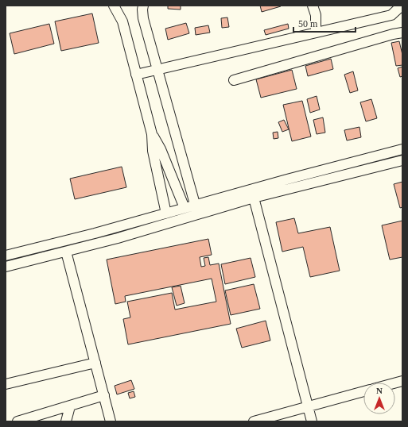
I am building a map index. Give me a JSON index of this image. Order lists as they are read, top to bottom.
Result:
{
  "scale_bar": "50 m",
  "north": "top"
}
